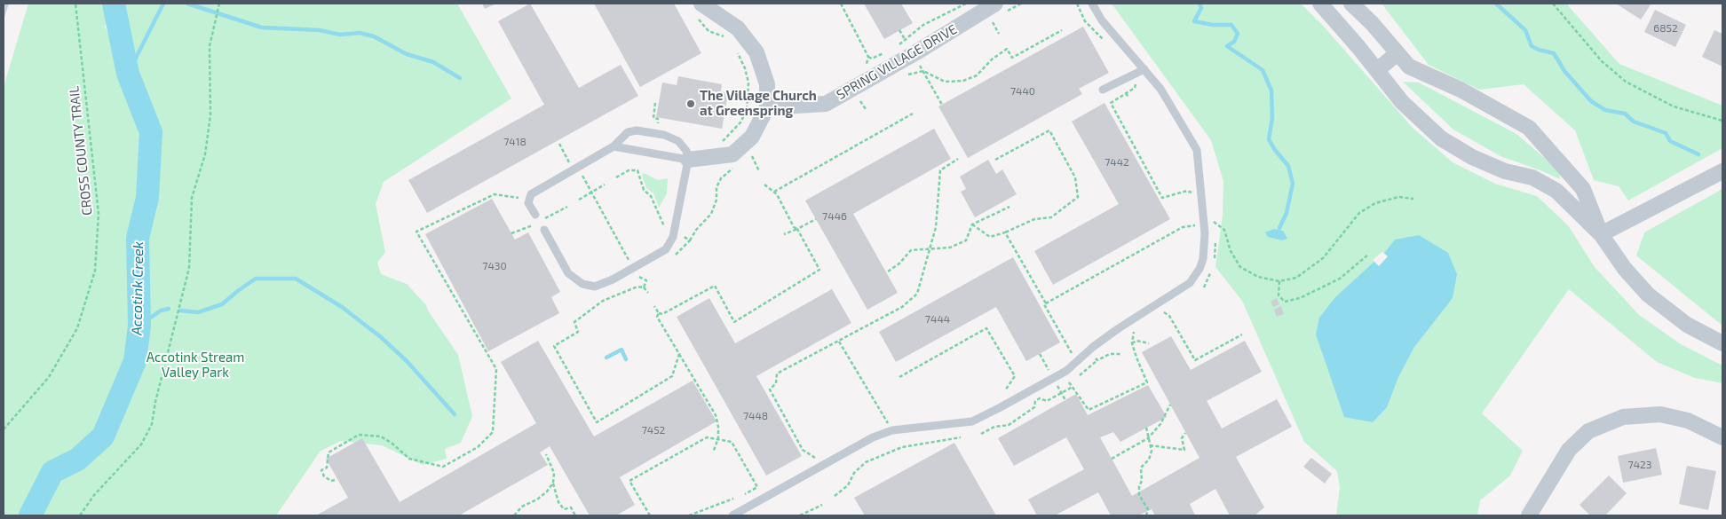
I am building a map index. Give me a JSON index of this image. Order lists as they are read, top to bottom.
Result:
{
  "streets": {
    "street": ["SPRING VILLAGE DRIVE"],
    "path": ["CROSS COUNTY TRAIL"]
  },
  "water": ["Accotink Creek"],
  "parks": ["Accotink Stream Valley Park"],
  "places": ["The Village Church at Greenspring"],
  "house_numbers": [
    "6852",
    "7440",
    "7418",
    "7442",
    "7446",
    "7430",
    "7444",
    "7448",
    "7452",
    "7423"
  ]
}
